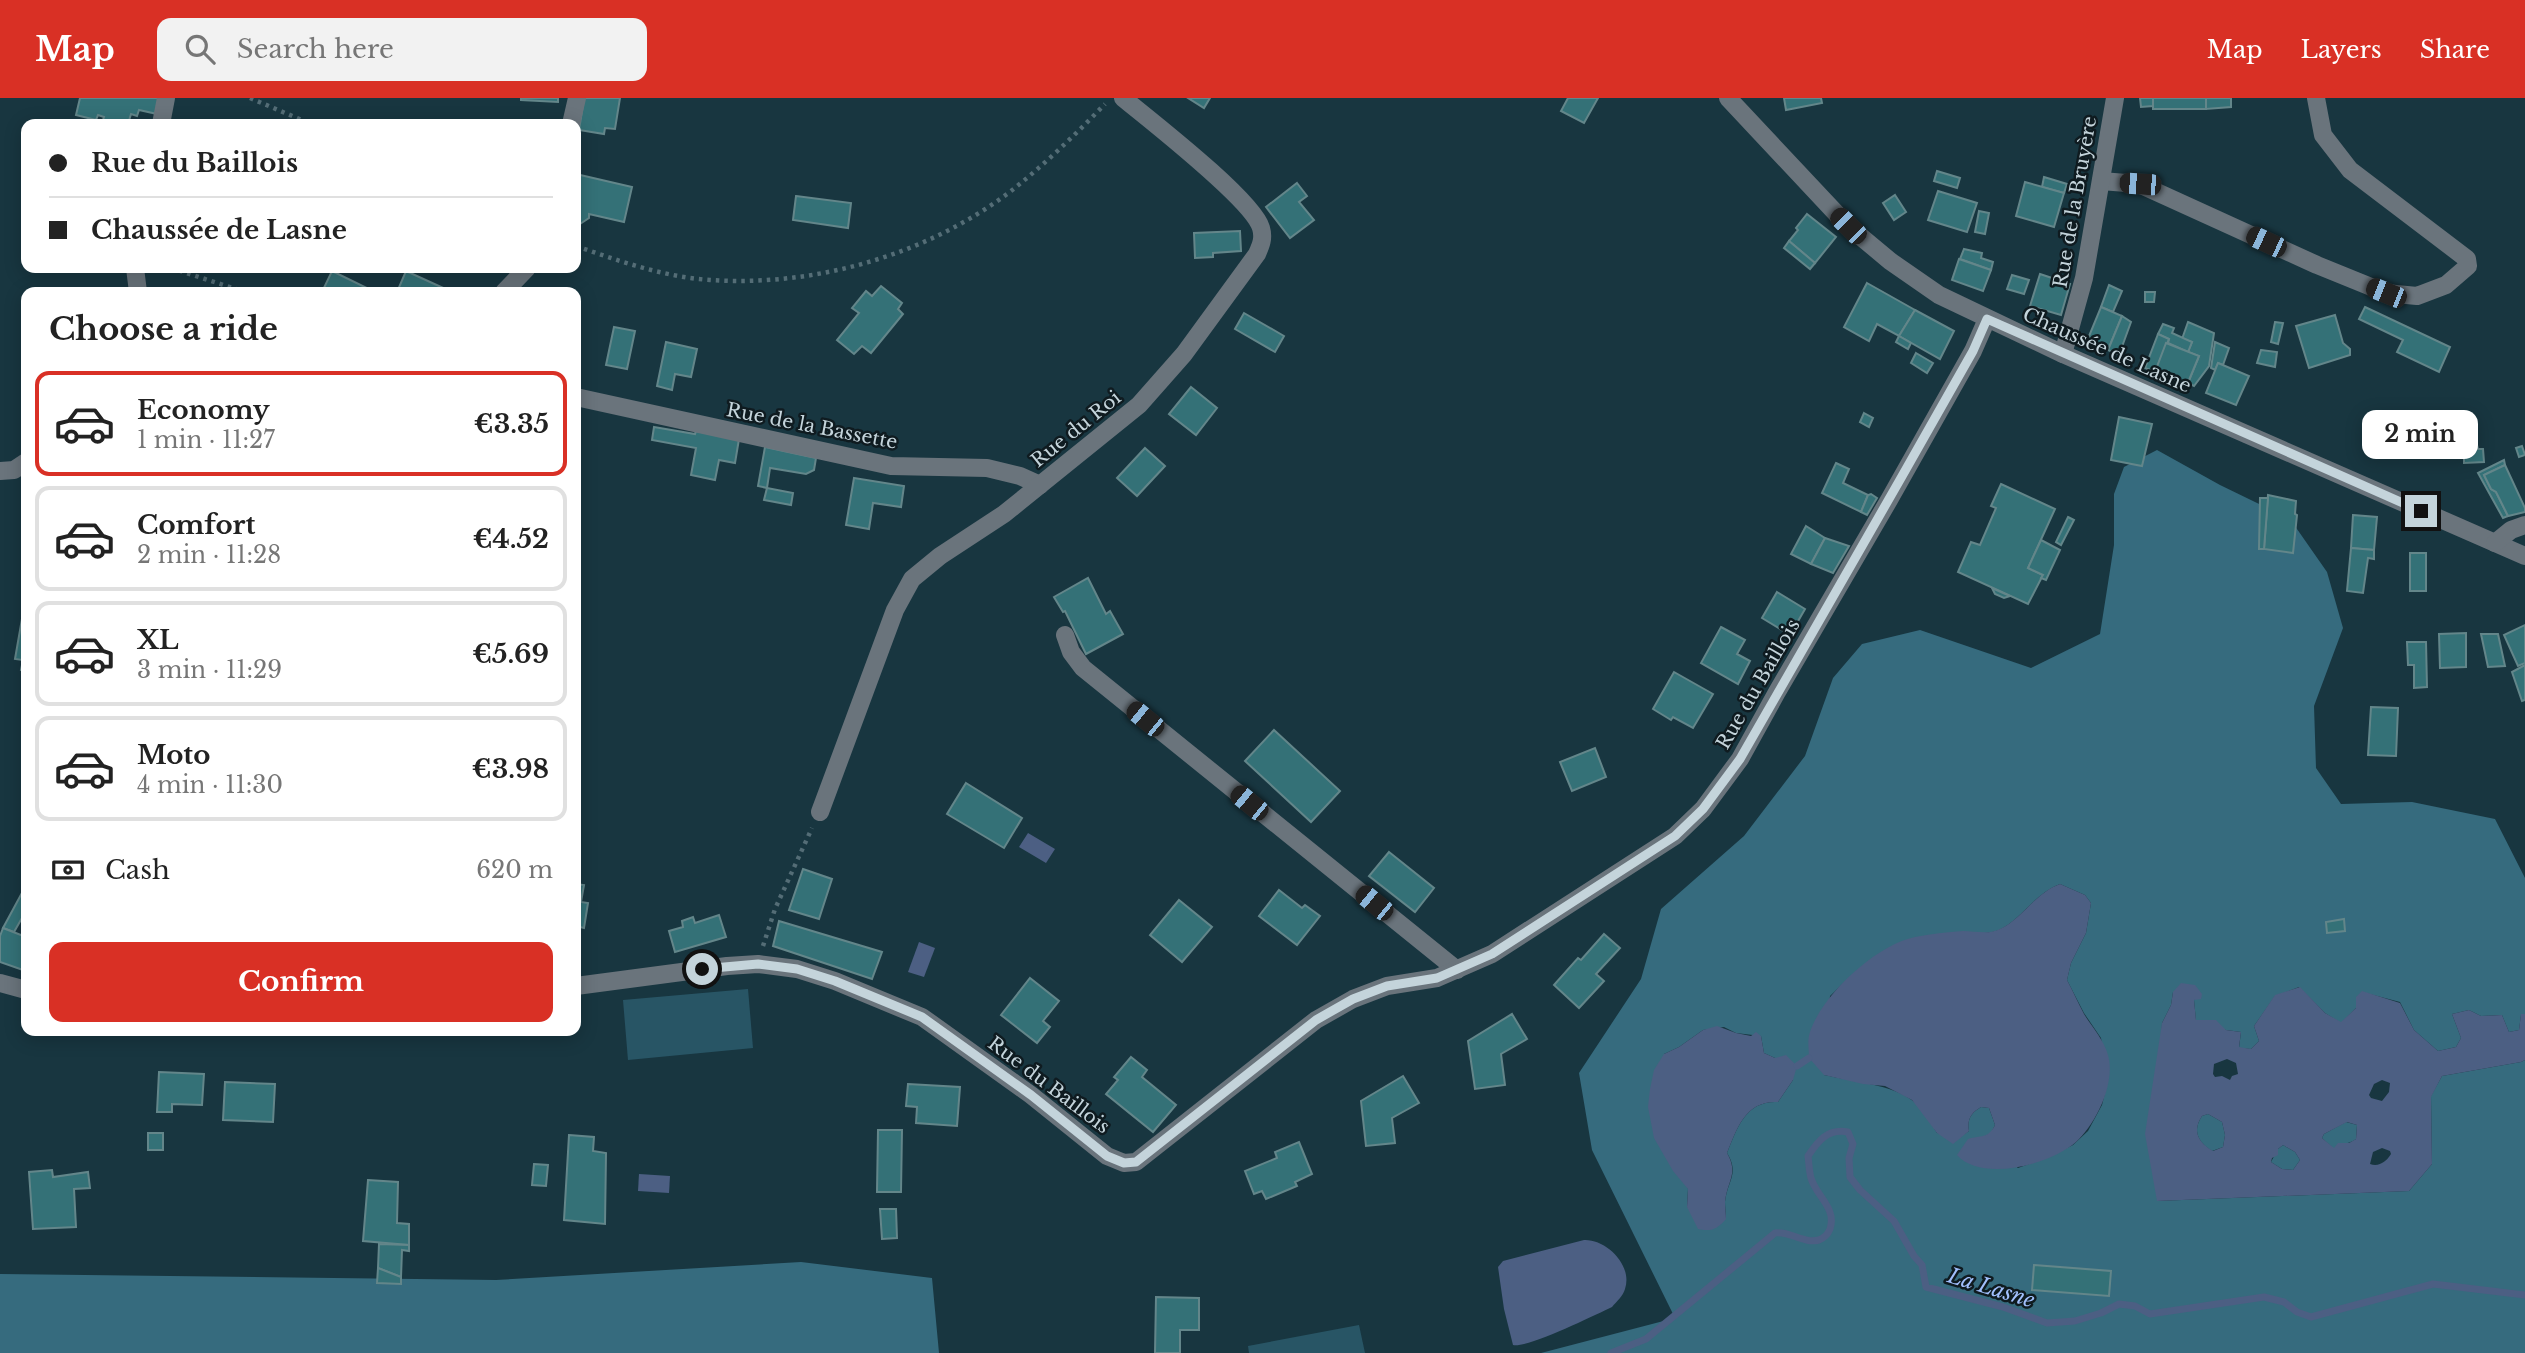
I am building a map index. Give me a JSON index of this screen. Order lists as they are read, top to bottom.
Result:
{
  "streets": {
    "street": [
      "Rue de la Bruyère",
      "Chaussée de Lasne",
      "Rue de la Bassette",
      "Rue du Roi",
      "Rue du Baillois"
    ]
  },
  "crossings": [
    ["Rue de la Bruyère", "Chaussée de Lasne"],
    ["Chaussée de Lasne", "Rue du Baillois"],
    ["Rue de la Bassette", "Rue du Roi"]
  ],
  "water": ["La Lasne"],
  "page": {
    "header": "Map",
    "search": "Search here",
    "nav": ["Map", "Layers", "Share"],
    "banner": ["Rue du Baillois", "Chaussée de Lasne"],
    "heading": "Choose a ride",
    "list": [
      {
        "name": "Economy",
        "note": "1 min · 11:27",
        "value": "€3.35"
      },
      {
        "name": "Comfort",
        "note": "2 min · 11:28",
        "value": "€4.52"
      },
      {
        "name": "XL",
        "note": "3 min · 11:29",
        "value": "€5.69"
      },
      {
        "name": "Moto",
        "note": "4 min · 11:30",
        "value": "€3.98"
      }
    ],
    "bubble": "2 min",
    "pay": ["Cash", "620 m"],
    "buttons": "Confirm"
  }
}
